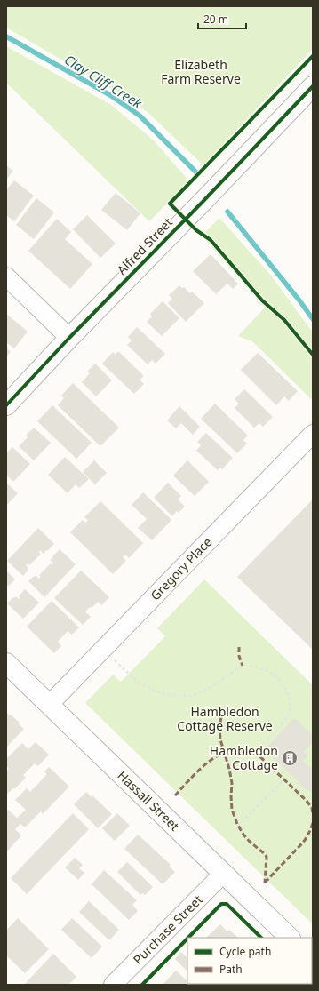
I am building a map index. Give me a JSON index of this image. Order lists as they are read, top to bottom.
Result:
{
  "streets": {
    "street": [
      "Alfred Street",
      "Gregory Place",
      "Hassall Street",
      "Purchase Street"
    ]
  },
  "crossings": [
    ["Gregory Place", "Hassall Street"],
    ["Hassall Street", "Purchase Street"]
  ],
  "water": ["Clay Cliff Creek"],
  "parks": ["Elizabeth Farm Reserve", "Hambledon Cottage Reserve"],
  "places": {
    "building": ["Hambledon Cottage"]
  },
  "legend": ["Cycle path", "Path"],
  "scale_bar": "20 m"
}
